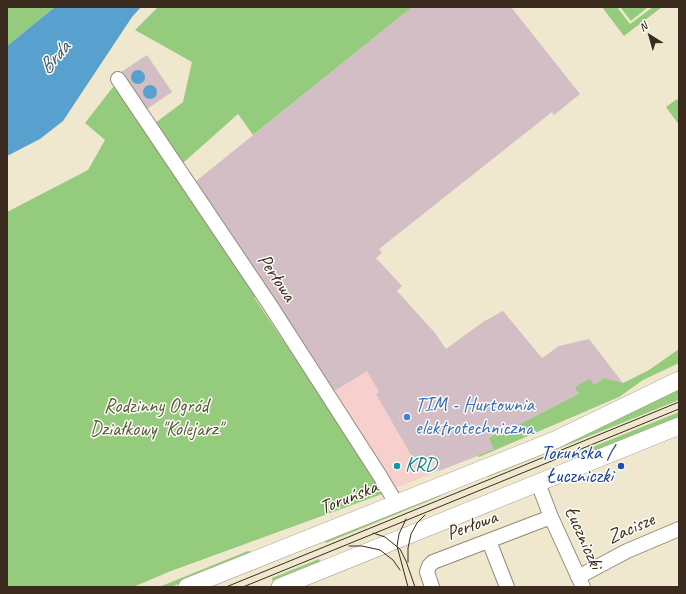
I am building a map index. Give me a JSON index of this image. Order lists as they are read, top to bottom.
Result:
{
  "streets": {
    "main road": ["Toruńska"],
    "street": ["Perłowa", "Zacisze", "Łuczniczki"]
  },
  "crossings": [
    ["Perłowa", "Toruńska"],
    ["Perłowa", "Łuczniczki"],
    ["Zacisze", "Łuczniczki"]
  ],
  "water": ["Brda"],
  "parks": ["Rodzinny Ogród Działkowy \"Kolejarz\""],
  "places": ["TIM - Hurtownia elektrotechniczna", "KRD", "Toruńska / Łuczniczki"],
  "north": "top left"
}
